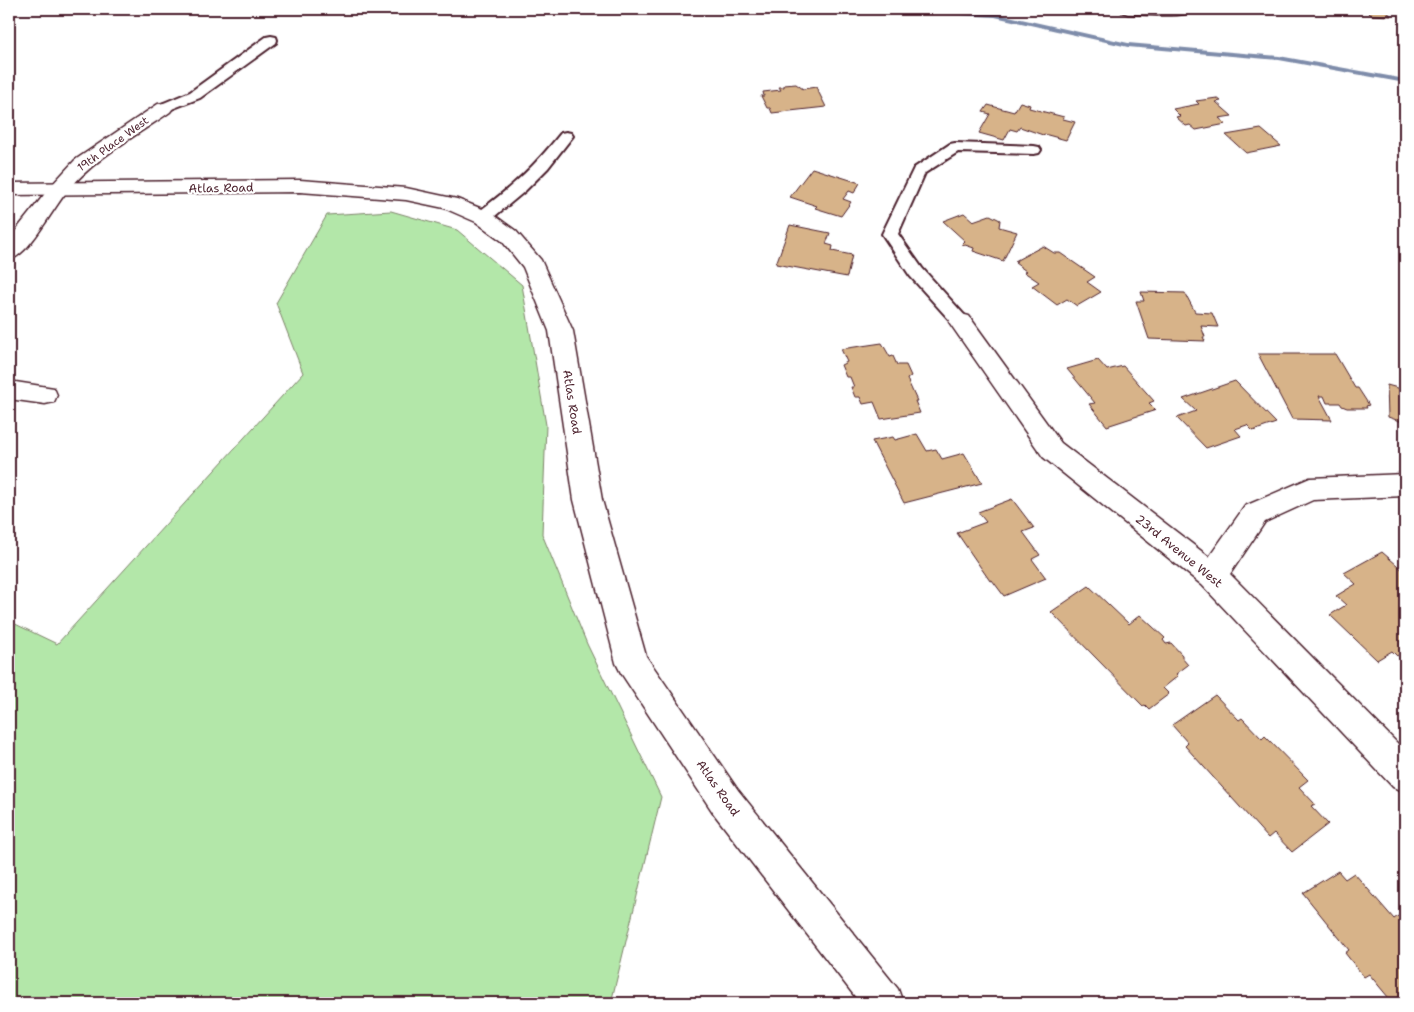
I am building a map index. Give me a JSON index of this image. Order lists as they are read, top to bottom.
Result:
{
  "streets": {
    "main road": ["19th Place West", "Atlas Road", "23rd Avenue West"]
  },
  "crossings": [
    ["19th Place West", "Atlas Road"]
  ]
}
